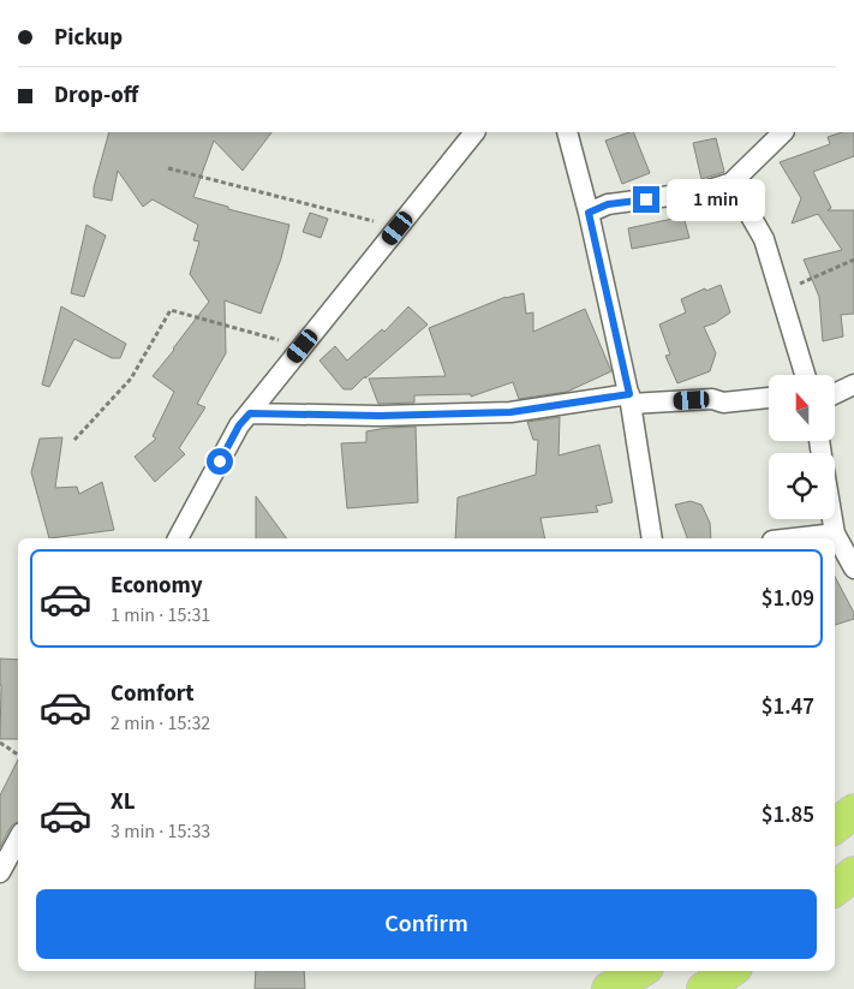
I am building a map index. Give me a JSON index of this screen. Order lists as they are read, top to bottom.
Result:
{
  "north": "top",
  "page": {
    "banner": ["Pickup", "Drop-off"],
    "bubble": "1 min",
    "list": [
      {
        "name": "Economy",
        "note": "1 min · 15:31",
        "value": "$1.09"
      },
      {
        "name": "Comfort",
        "note": "2 min · 15:32",
        "value": "$1.47"
      },
      {
        "name": "XL",
        "note": "3 min · 15:33",
        "value": "$1.85"
      }
    ],
    "buttons": "Confirm"
  }
}
